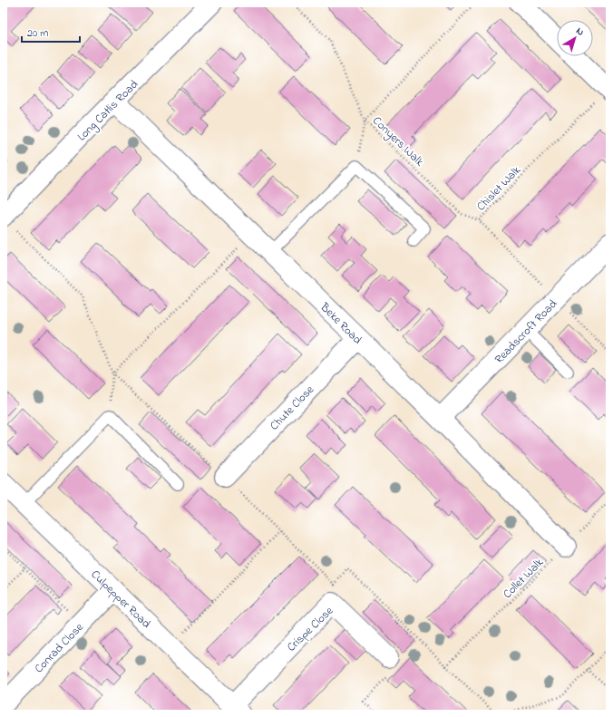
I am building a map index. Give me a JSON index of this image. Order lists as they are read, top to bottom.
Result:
{
  "streets": {
    "street": [
      "Long Catlis Road",
      "Beke Road",
      "Readscroft Road",
      "Chute Close",
      "Culpepper Road",
      "Crispe Close",
      "Conrad Close"
    ],
    "path": ["Conyers Walk", "Chislet Walk", "Collet Walk"]
  },
  "crossings": [
    ["Long Catlis Road", "Beke Road"],
    ["Conyers Walk", "Chislet Walk"],
    ["Chislet Walk", "Readscroft Road"],
    ["Beke Road", "Readscroft Road"],
    ["Beke Road", "Chute Close"],
    ["Beke Road", "Collet Walk"],
    ["Culpepper Road", "Crispe Close"],
    ["Culpepper Road", "Conrad Close"]
  ],
  "scale_bar": "20 m",
  "north": "top right"
}
